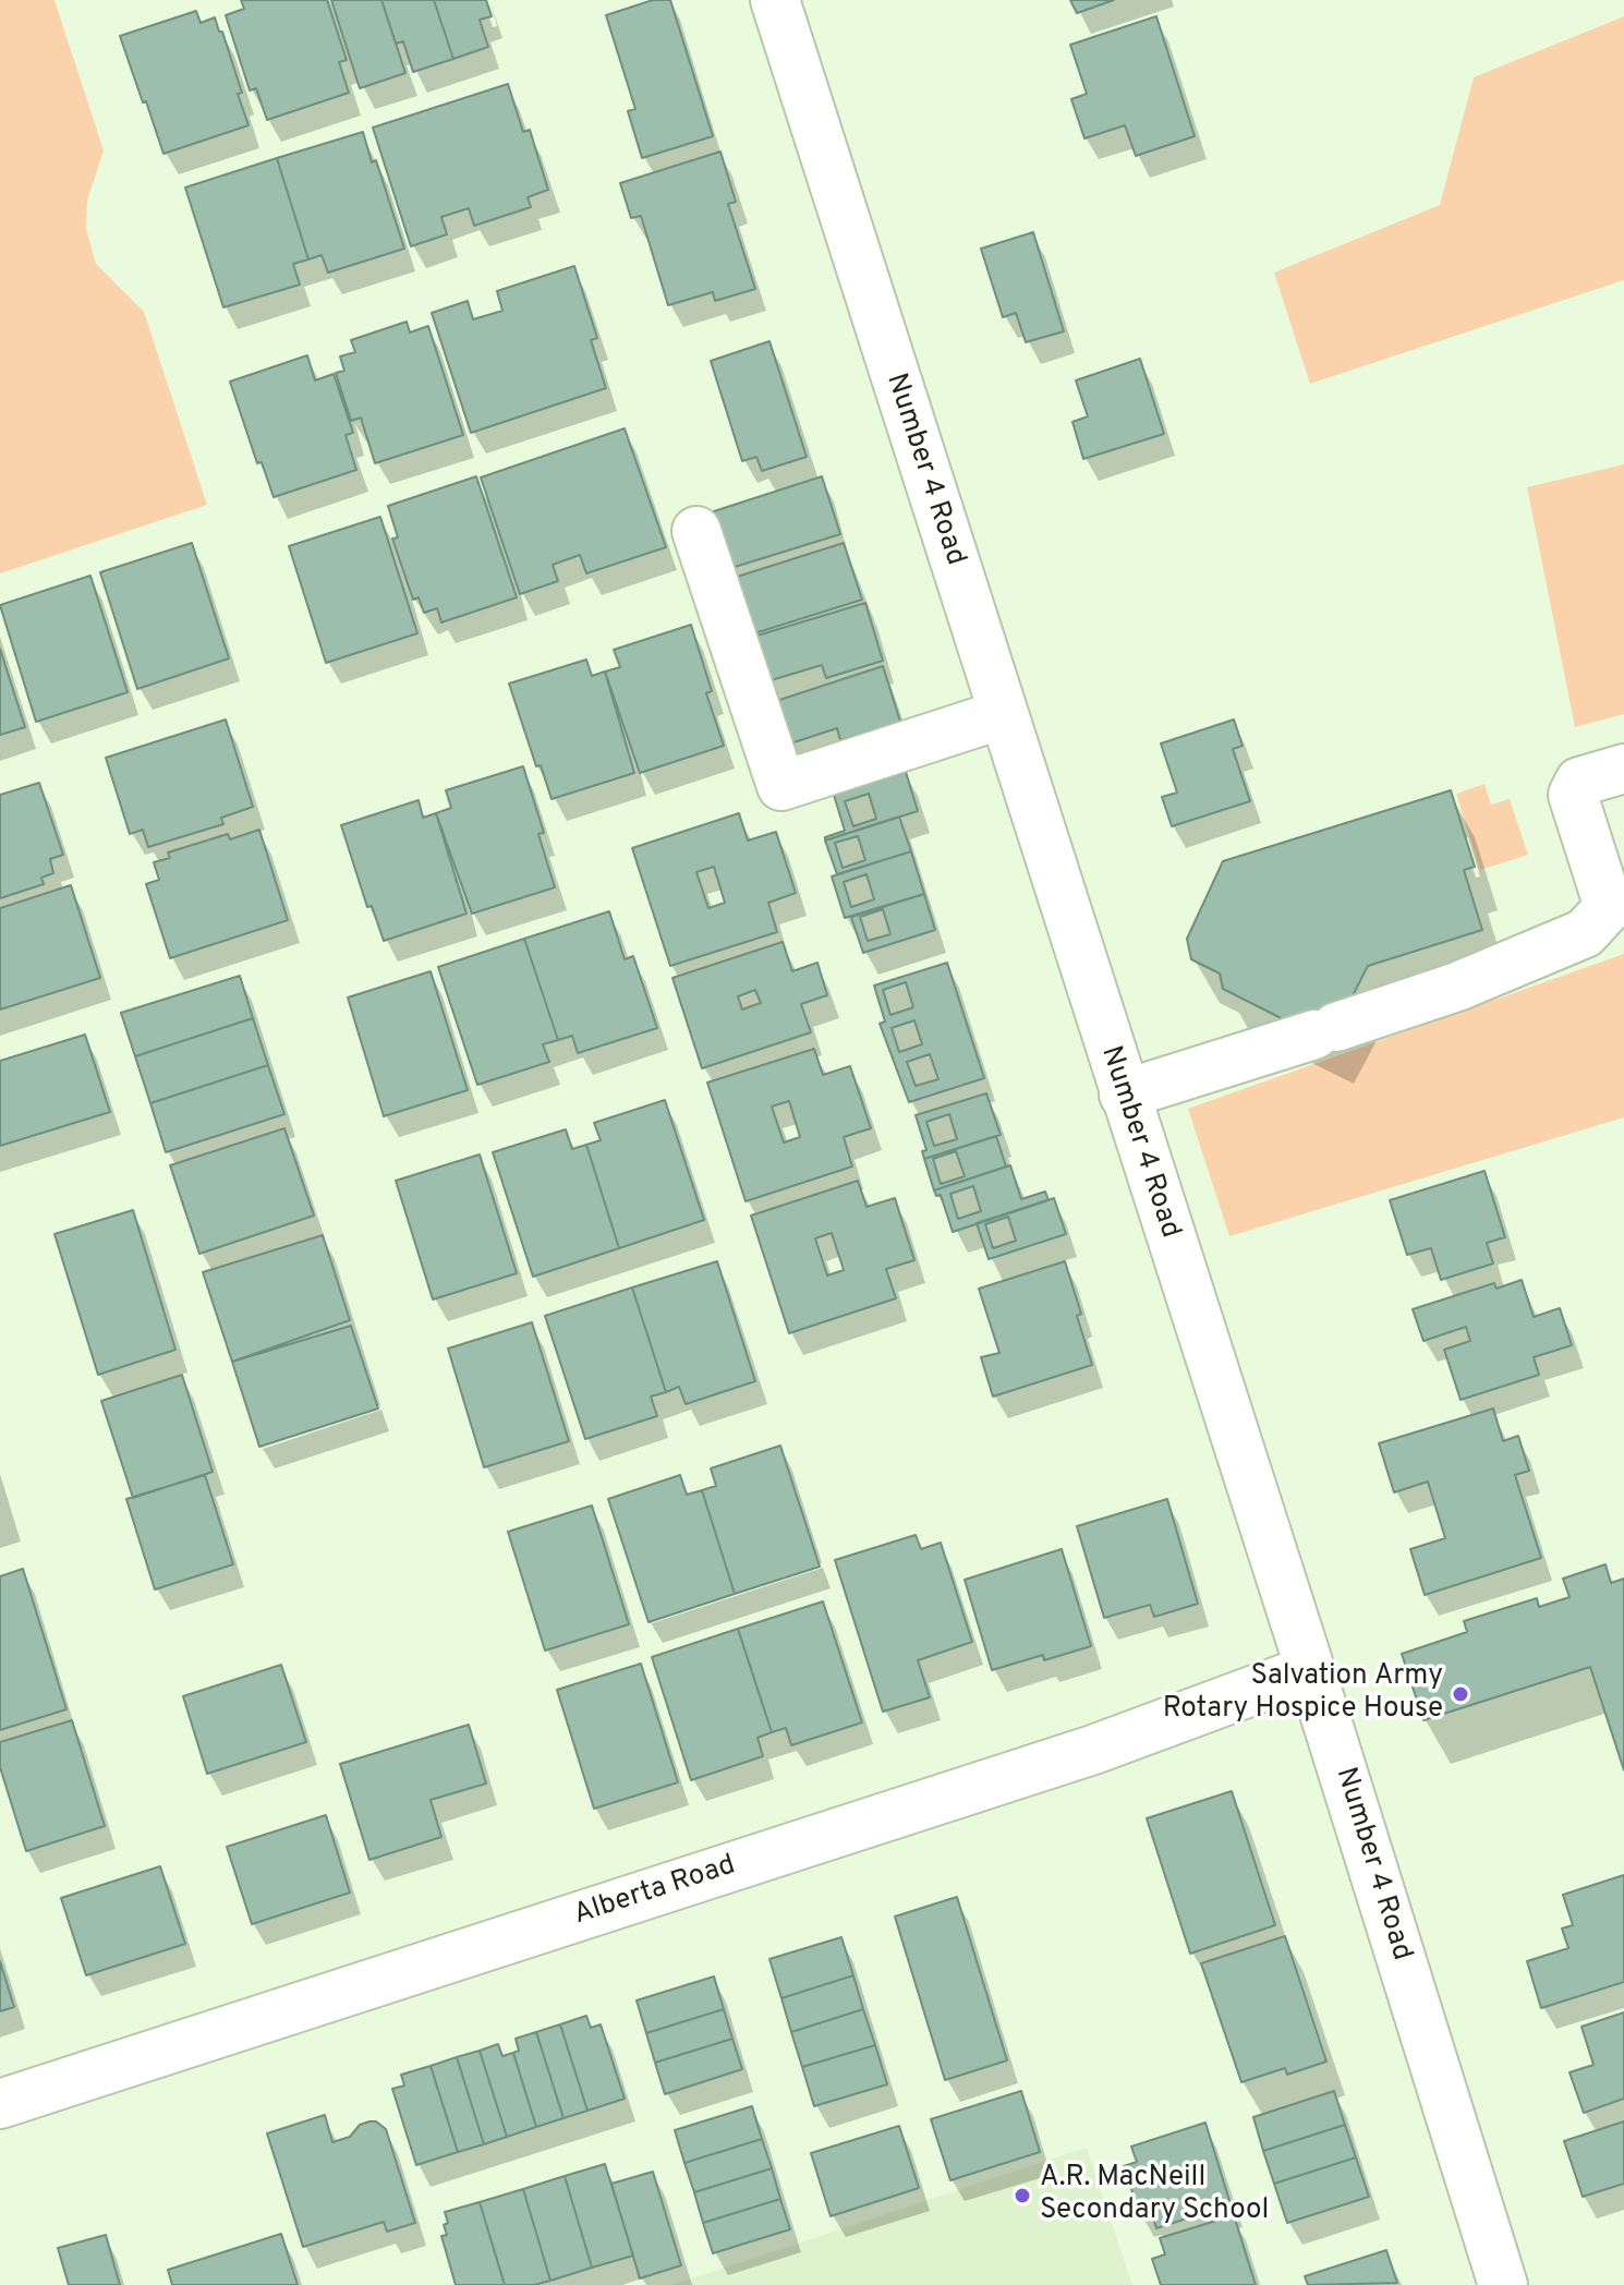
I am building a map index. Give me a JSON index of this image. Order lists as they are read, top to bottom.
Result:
{
  "streets": {
    "main road": ["Number 4 Road", "Alberta Road"]
  },
  "crossings": [
    ["Number 4 Road", "Alberta Road"]
  ],
  "places": ["Salvation Army Rotary Hospice House", "A.R. MacNeill Secondary School"]
}
